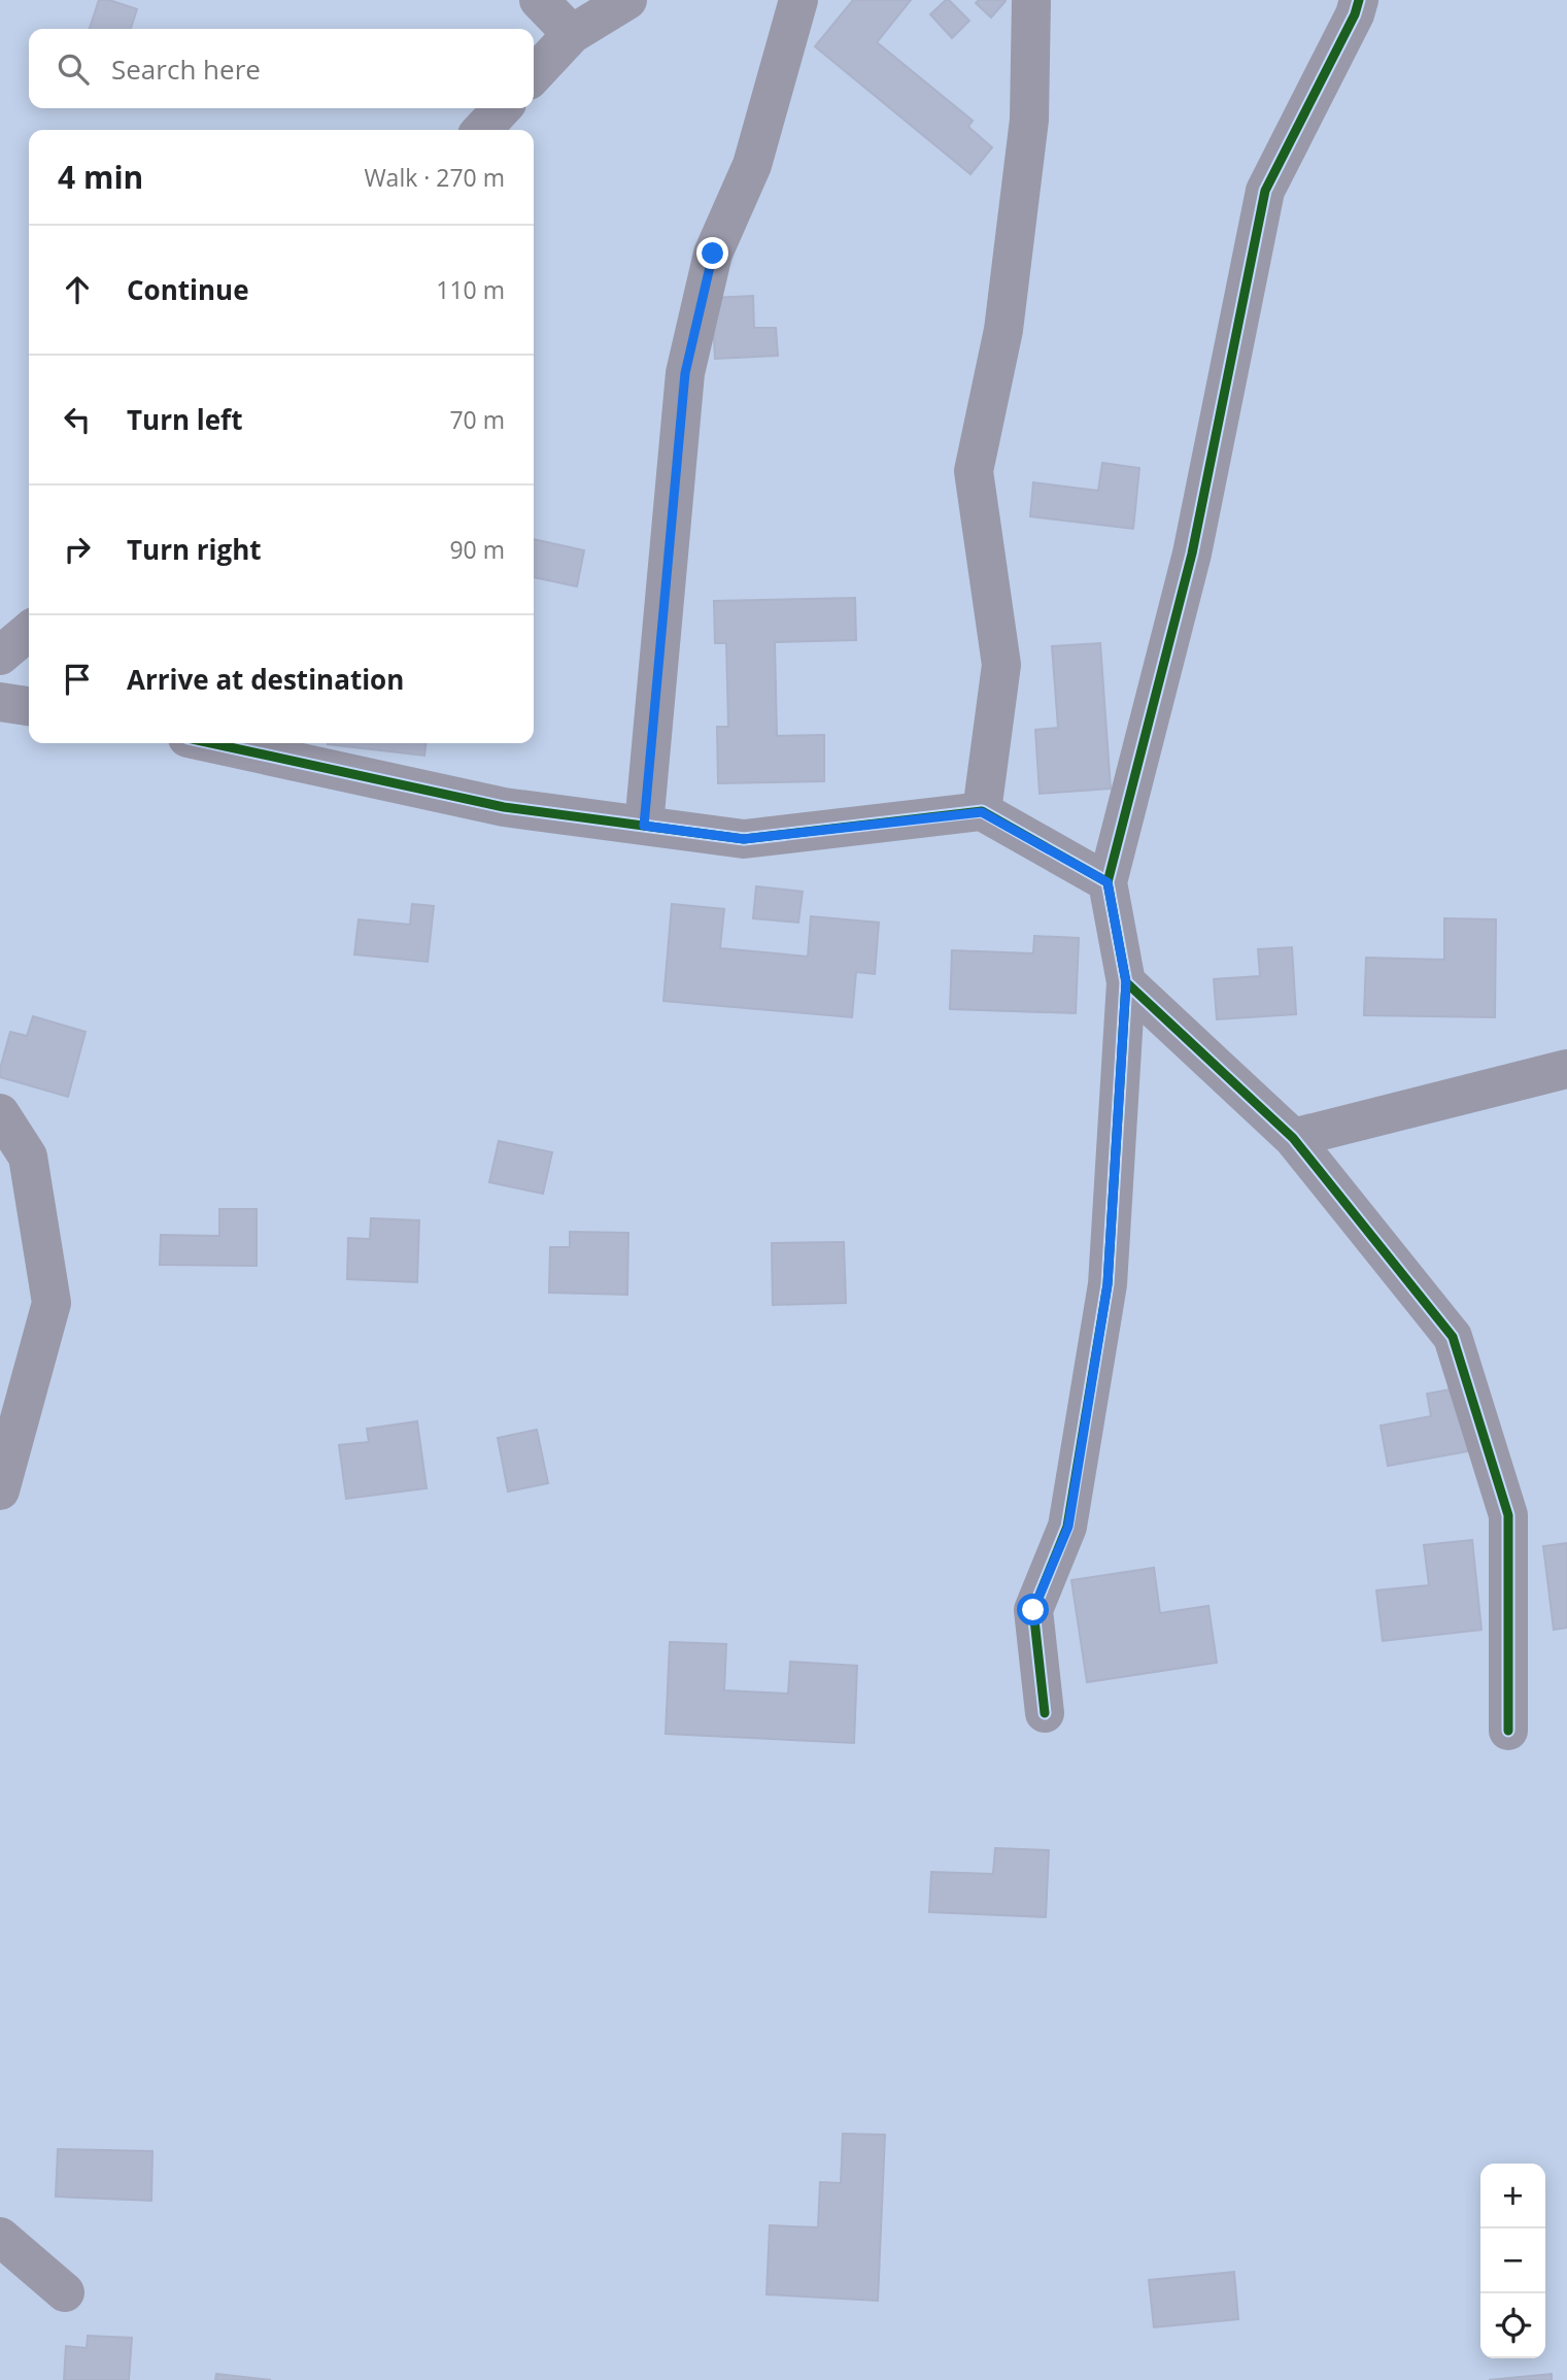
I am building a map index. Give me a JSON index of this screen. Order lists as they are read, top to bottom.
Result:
{
  "page": {
    "search": "Search here",
    "heading": ["4 min", "Walk · 270 m"],
    "list": [
      ["Continue", "110 m"],
      ["Turn left", "70 m"],
      ["Turn right", "90 m"],
      "Arrive at destination"
    ],
    "map_buttons": ["+", "−"]
  }
}
